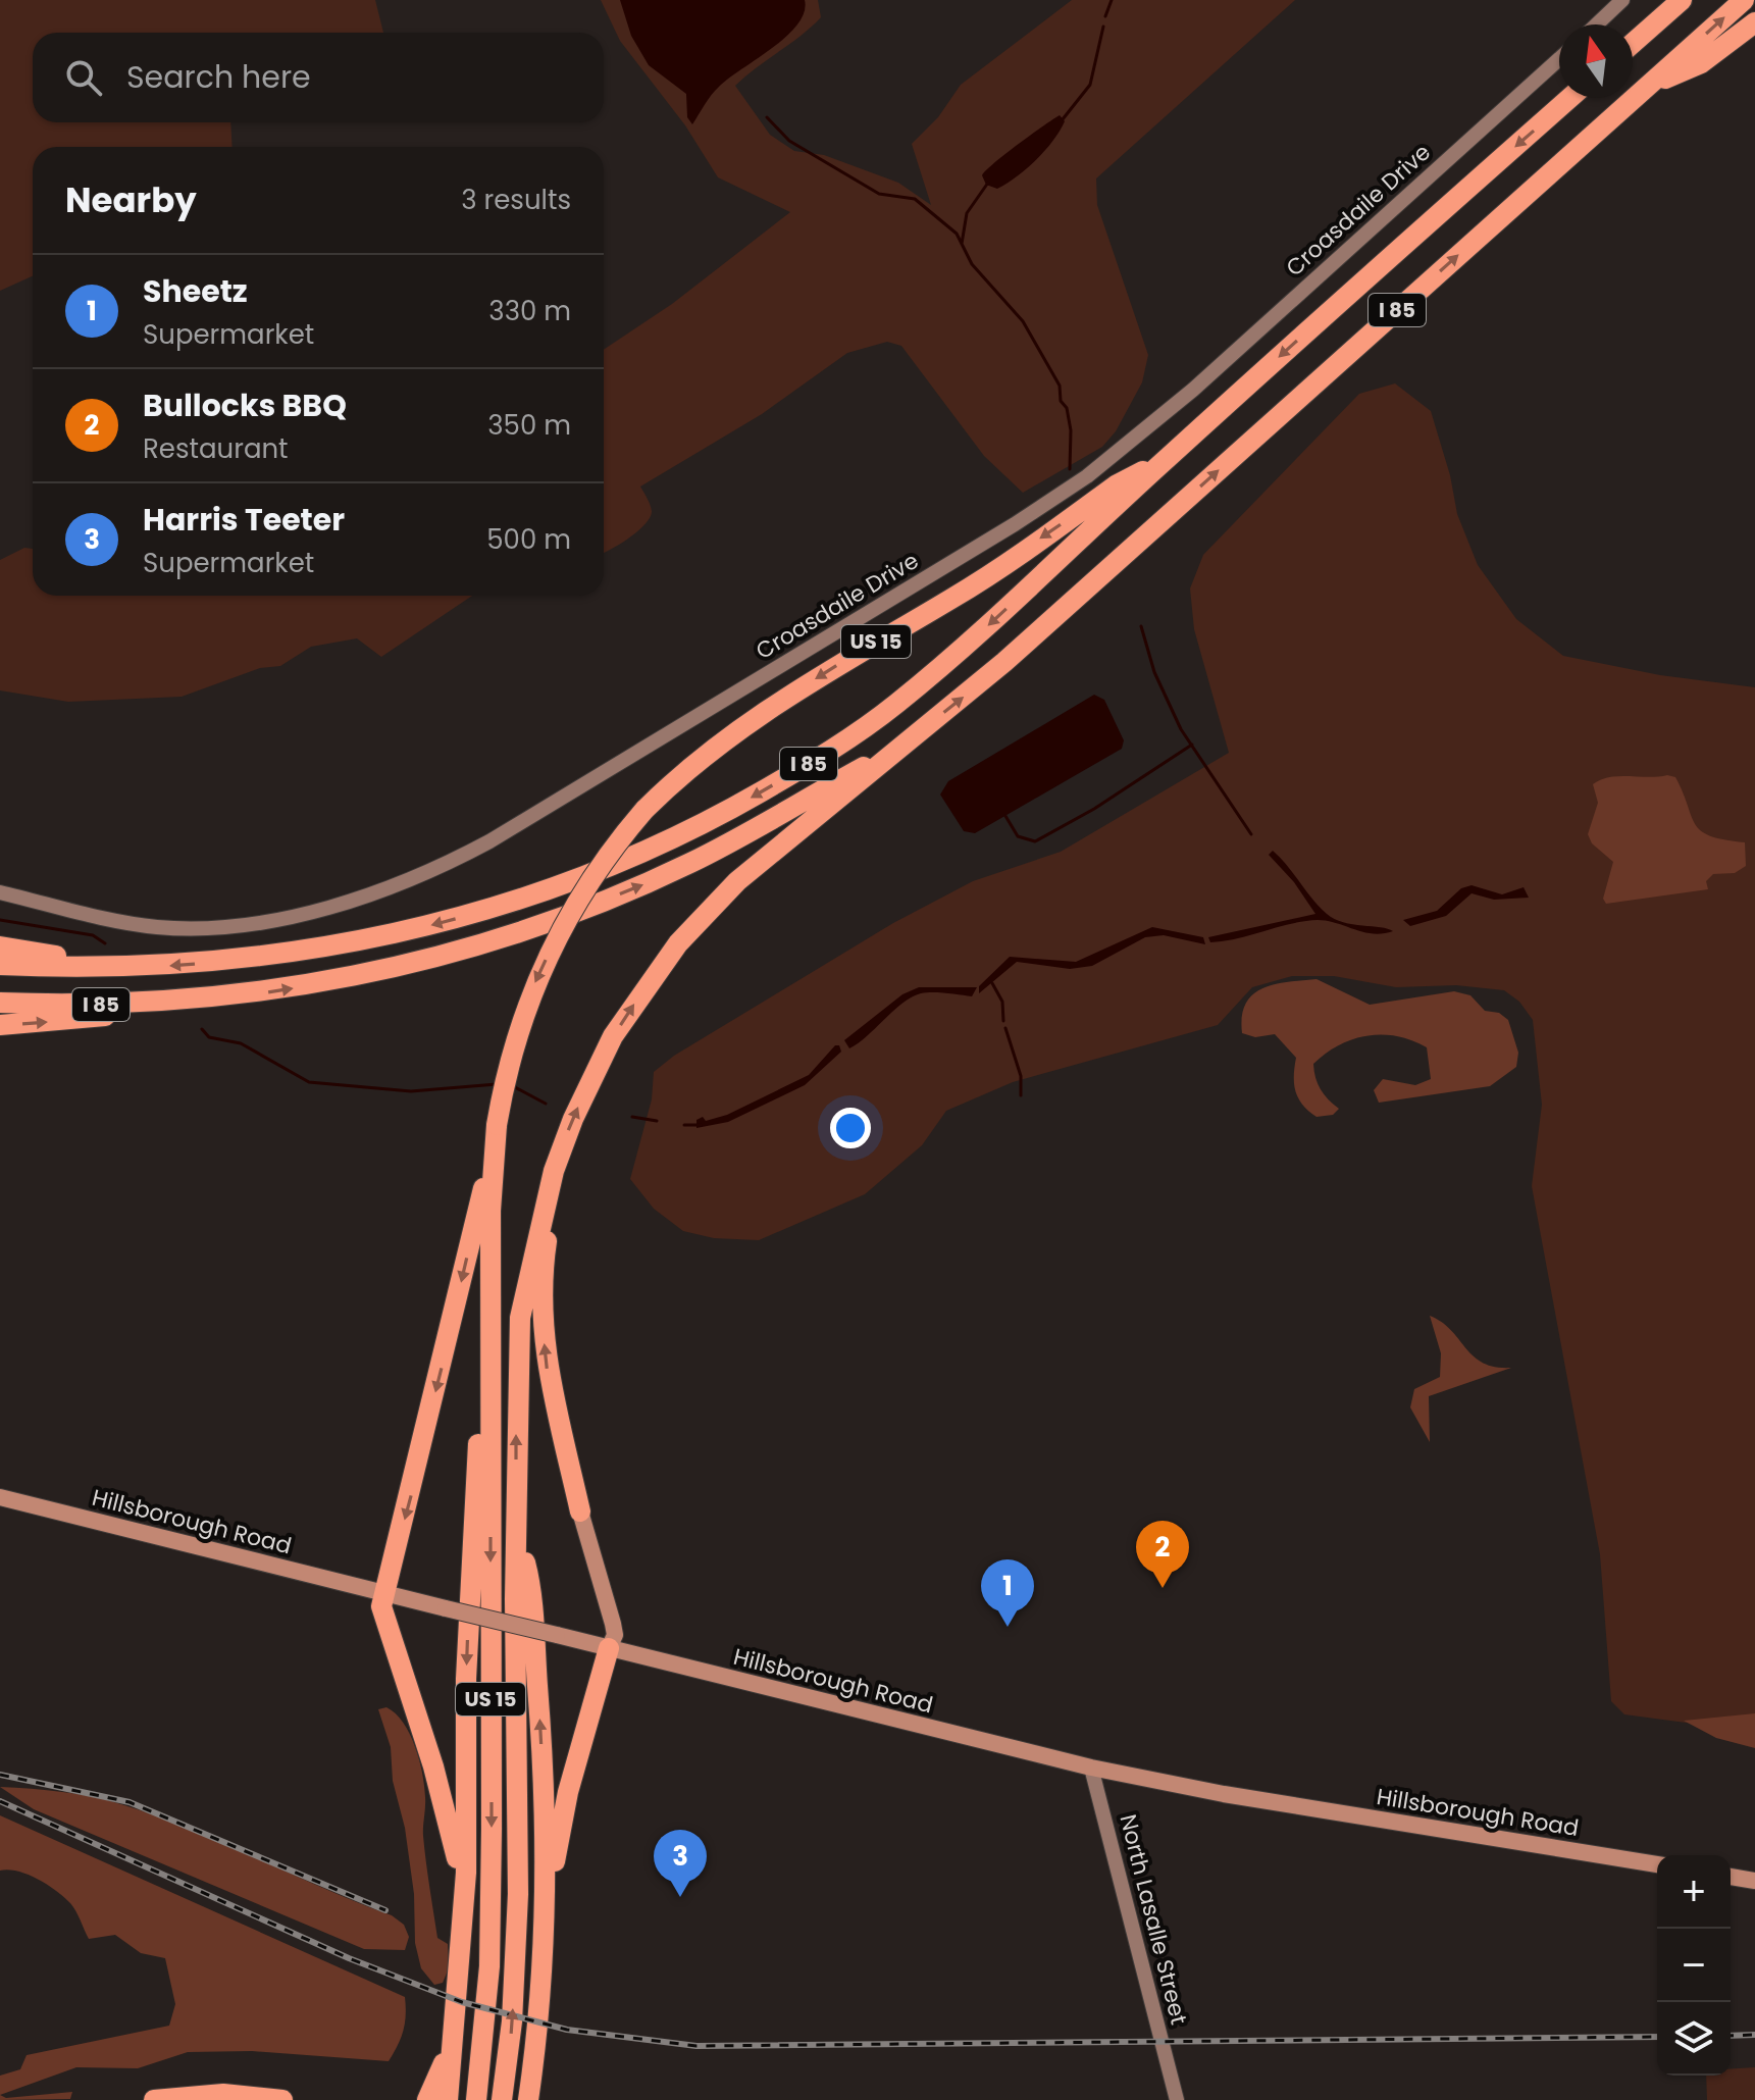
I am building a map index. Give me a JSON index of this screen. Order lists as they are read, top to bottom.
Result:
{
  "streets": {
    "highway": ["I 85", "US 15"],
    "main road": ["Hillsborough Road"],
    "street": ["Croasdaile Drive", "North Lasalle Street"]
  },
  "crossings": [
    ["I 85", "US 15"],
    ["Hillsborough Road", "North Lasalle Street"]
  ],
  "north": "top",
  "page": {
    "search": "Search here",
    "heading": ["Nearby", "3 results"],
    "list": [
      {
        "mark": "1",
        "name": "Sheetz",
        "note": "Supermarket",
        "value": "330 m"
      },
      {
        "mark": "2",
        "name": "Bullocks BBQ",
        "note": "Restaurant",
        "value": "350 m"
      },
      {
        "mark": "3",
        "name": "Harris Teeter",
        "note": "Supermarket",
        "value": "500 m"
      }
    ],
    "pins": ["2", "1", "3"],
    "map_buttons": ["+", "−"]
  }
}
